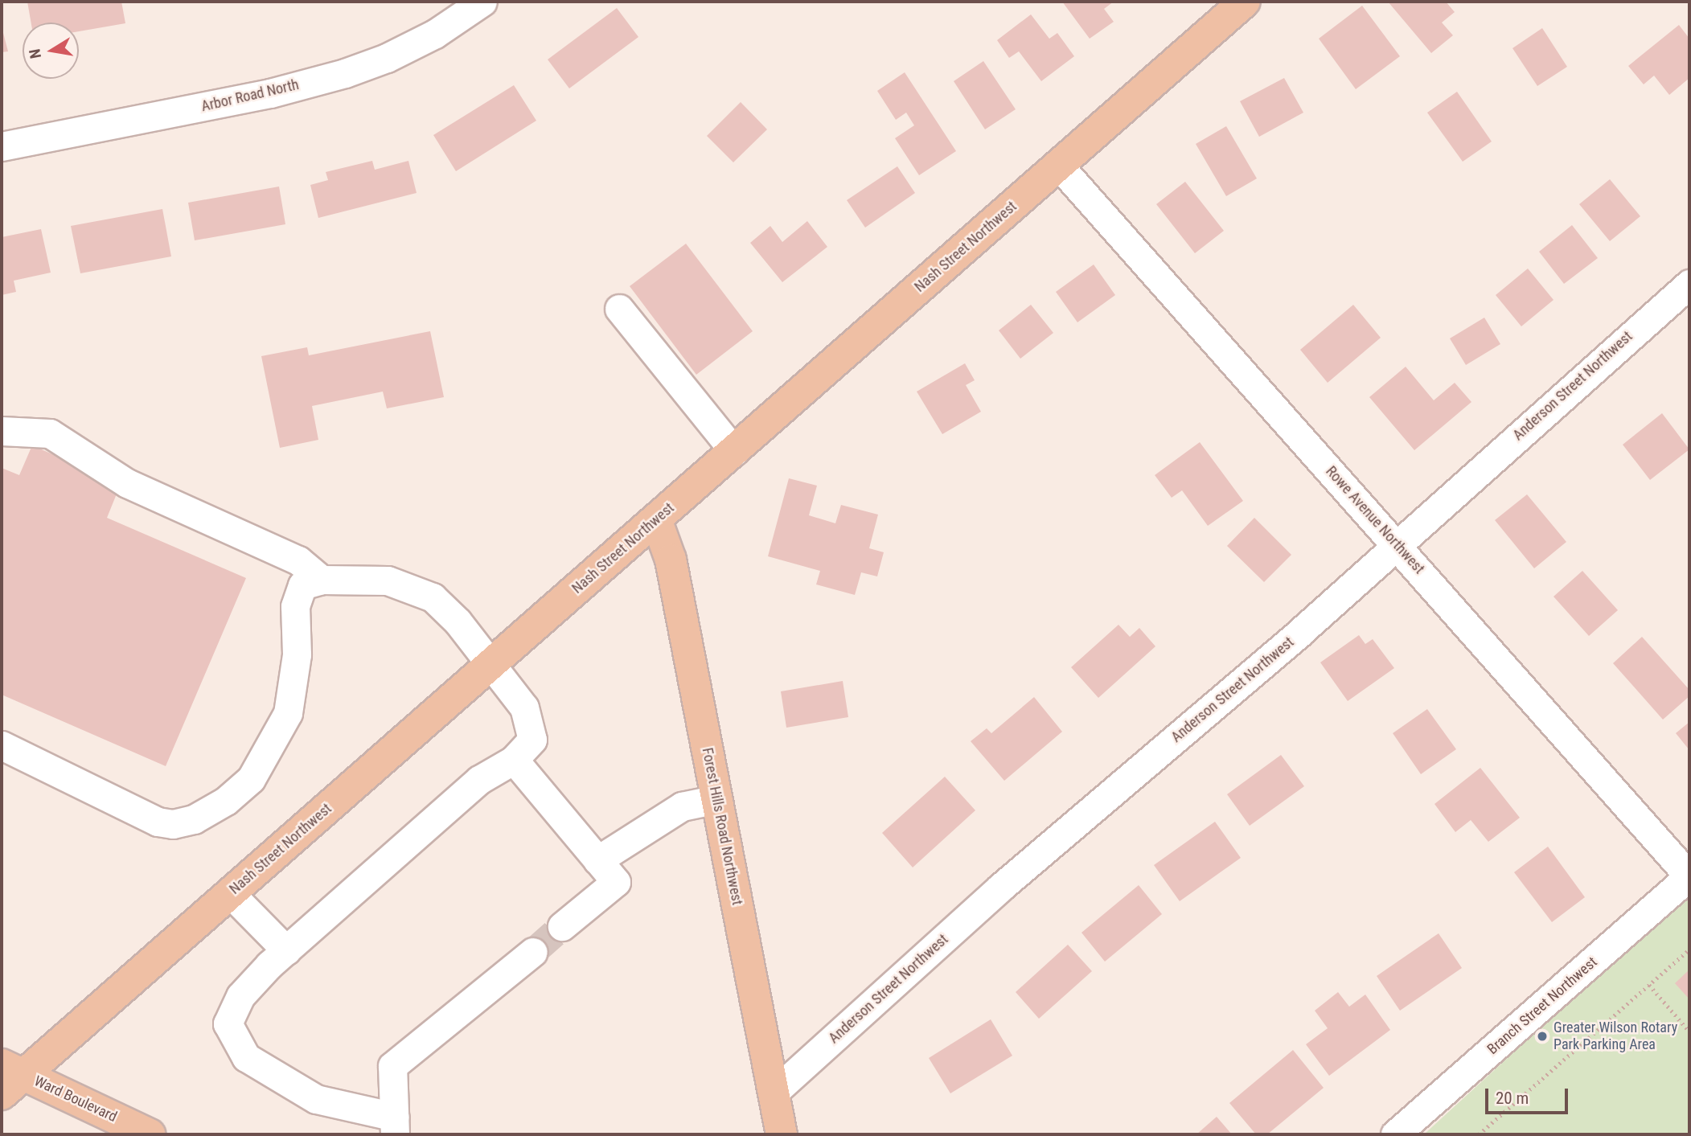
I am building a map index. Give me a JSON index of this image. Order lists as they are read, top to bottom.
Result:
{
  "streets": {
    "main road": ["Nash Street Northwest", "Forest Hills Road Northwest", "Ward Boulevard"],
    "street": [
      "Arbor Road North",
      "Anderson Street Northwest",
      "Rowe Avenue Northwest",
      "Branch Street Northwest"
    ]
  },
  "crossings": [
    ["Nash Street Northwest", "Rowe Avenue Northwest"],
    ["Nash Street Northwest", "Forest Hills Road Northwest"],
    ["Nash Street Northwest", "Ward Boulevard"],
    ["Anderson Street Northwest", "Rowe Avenue Northwest"],
    ["Anderson Street Northwest", "Forest Hills Road Northwest"],
    ["Rowe Avenue Northwest", "Branch Street Northwest"]
  ],
  "places": ["Greater Wilson Rotary Park Parking Area"],
  "scale_bar": "20 m",
  "north": "left"
}
